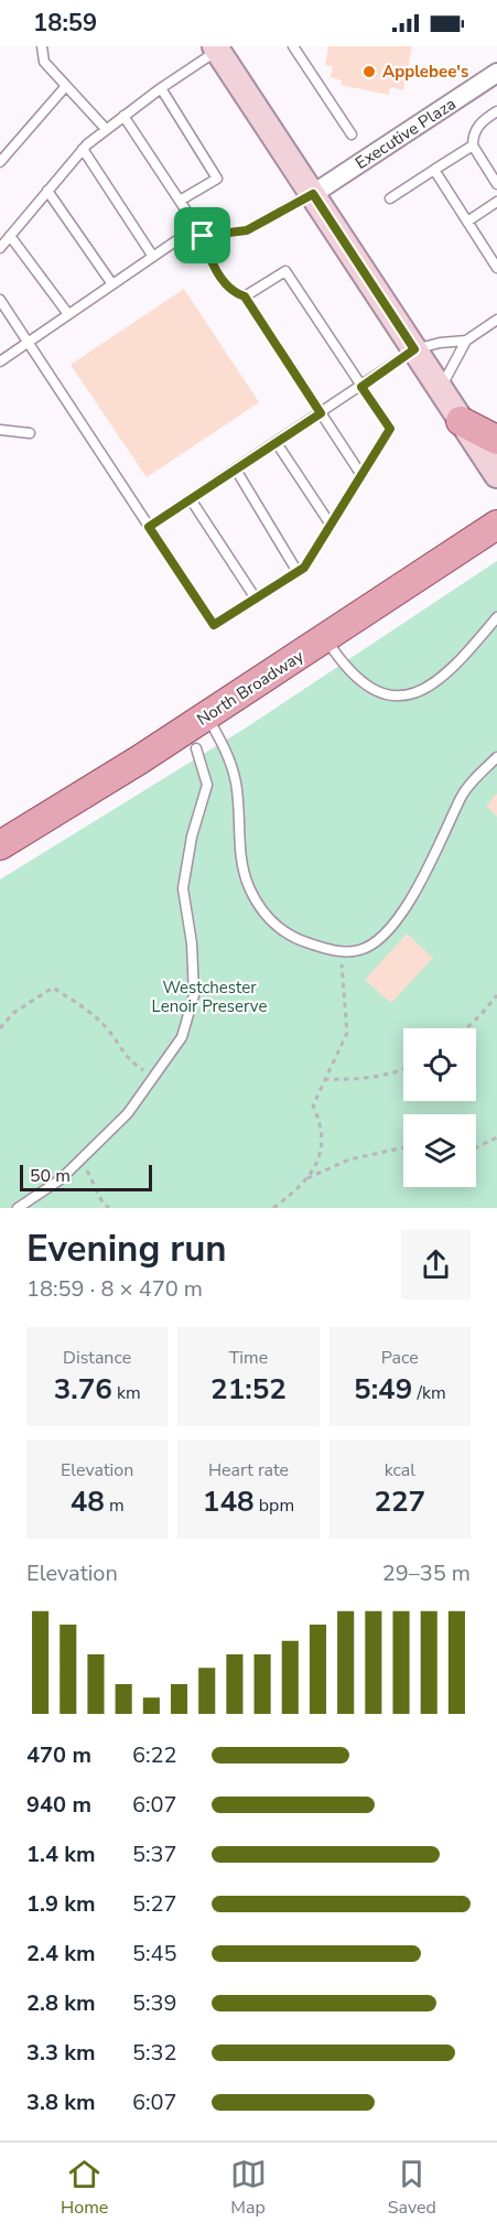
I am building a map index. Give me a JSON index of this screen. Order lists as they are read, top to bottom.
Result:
{
  "streets": {
    "main road": ["North Broadway"],
    "street": ["Executive Plaza"]
  },
  "parks": ["Westchester Lenoir Preserve"],
  "places": ["Applebee's"],
  "scale_bar": "50 m",
  "page": {
    "status": "18:59",
    "scale": "50 m",
    "heading": ["Evening run", "18:59 · 8 × 470 m"],
    "stats": [
      ["Distance", "3.76 km"],
      ["Time", "21:52"],
      ["Pace", "5:49 /km"],
      ["Elevation", "48 m"],
      ["Heart rate", "148 bpm"],
      ["kcal", "227"]
    ],
    "chart": ["Elevation", "29–35 m"],
    "list": [
      {
        "name": "470 m",
        "note": "6:22"
      },
      {
        "name": "940 m",
        "note": "6:07"
      },
      {
        "name": "1.4 km",
        "note": "5:37"
      },
      {
        "name": "1.9 km",
        "note": "5:27"
      },
      {
        "name": "2.4 km",
        "note": "5:45"
      },
      {
        "name": "2.8 km",
        "note": "5:39"
      },
      {
        "name": "3.3 km",
        "note": "5:32"
      },
      {
        "name": "3.8 km",
        "note": "6:07"
      }
    ],
    "tabs": ["Home", "Map", "Saved"]
  }
}
